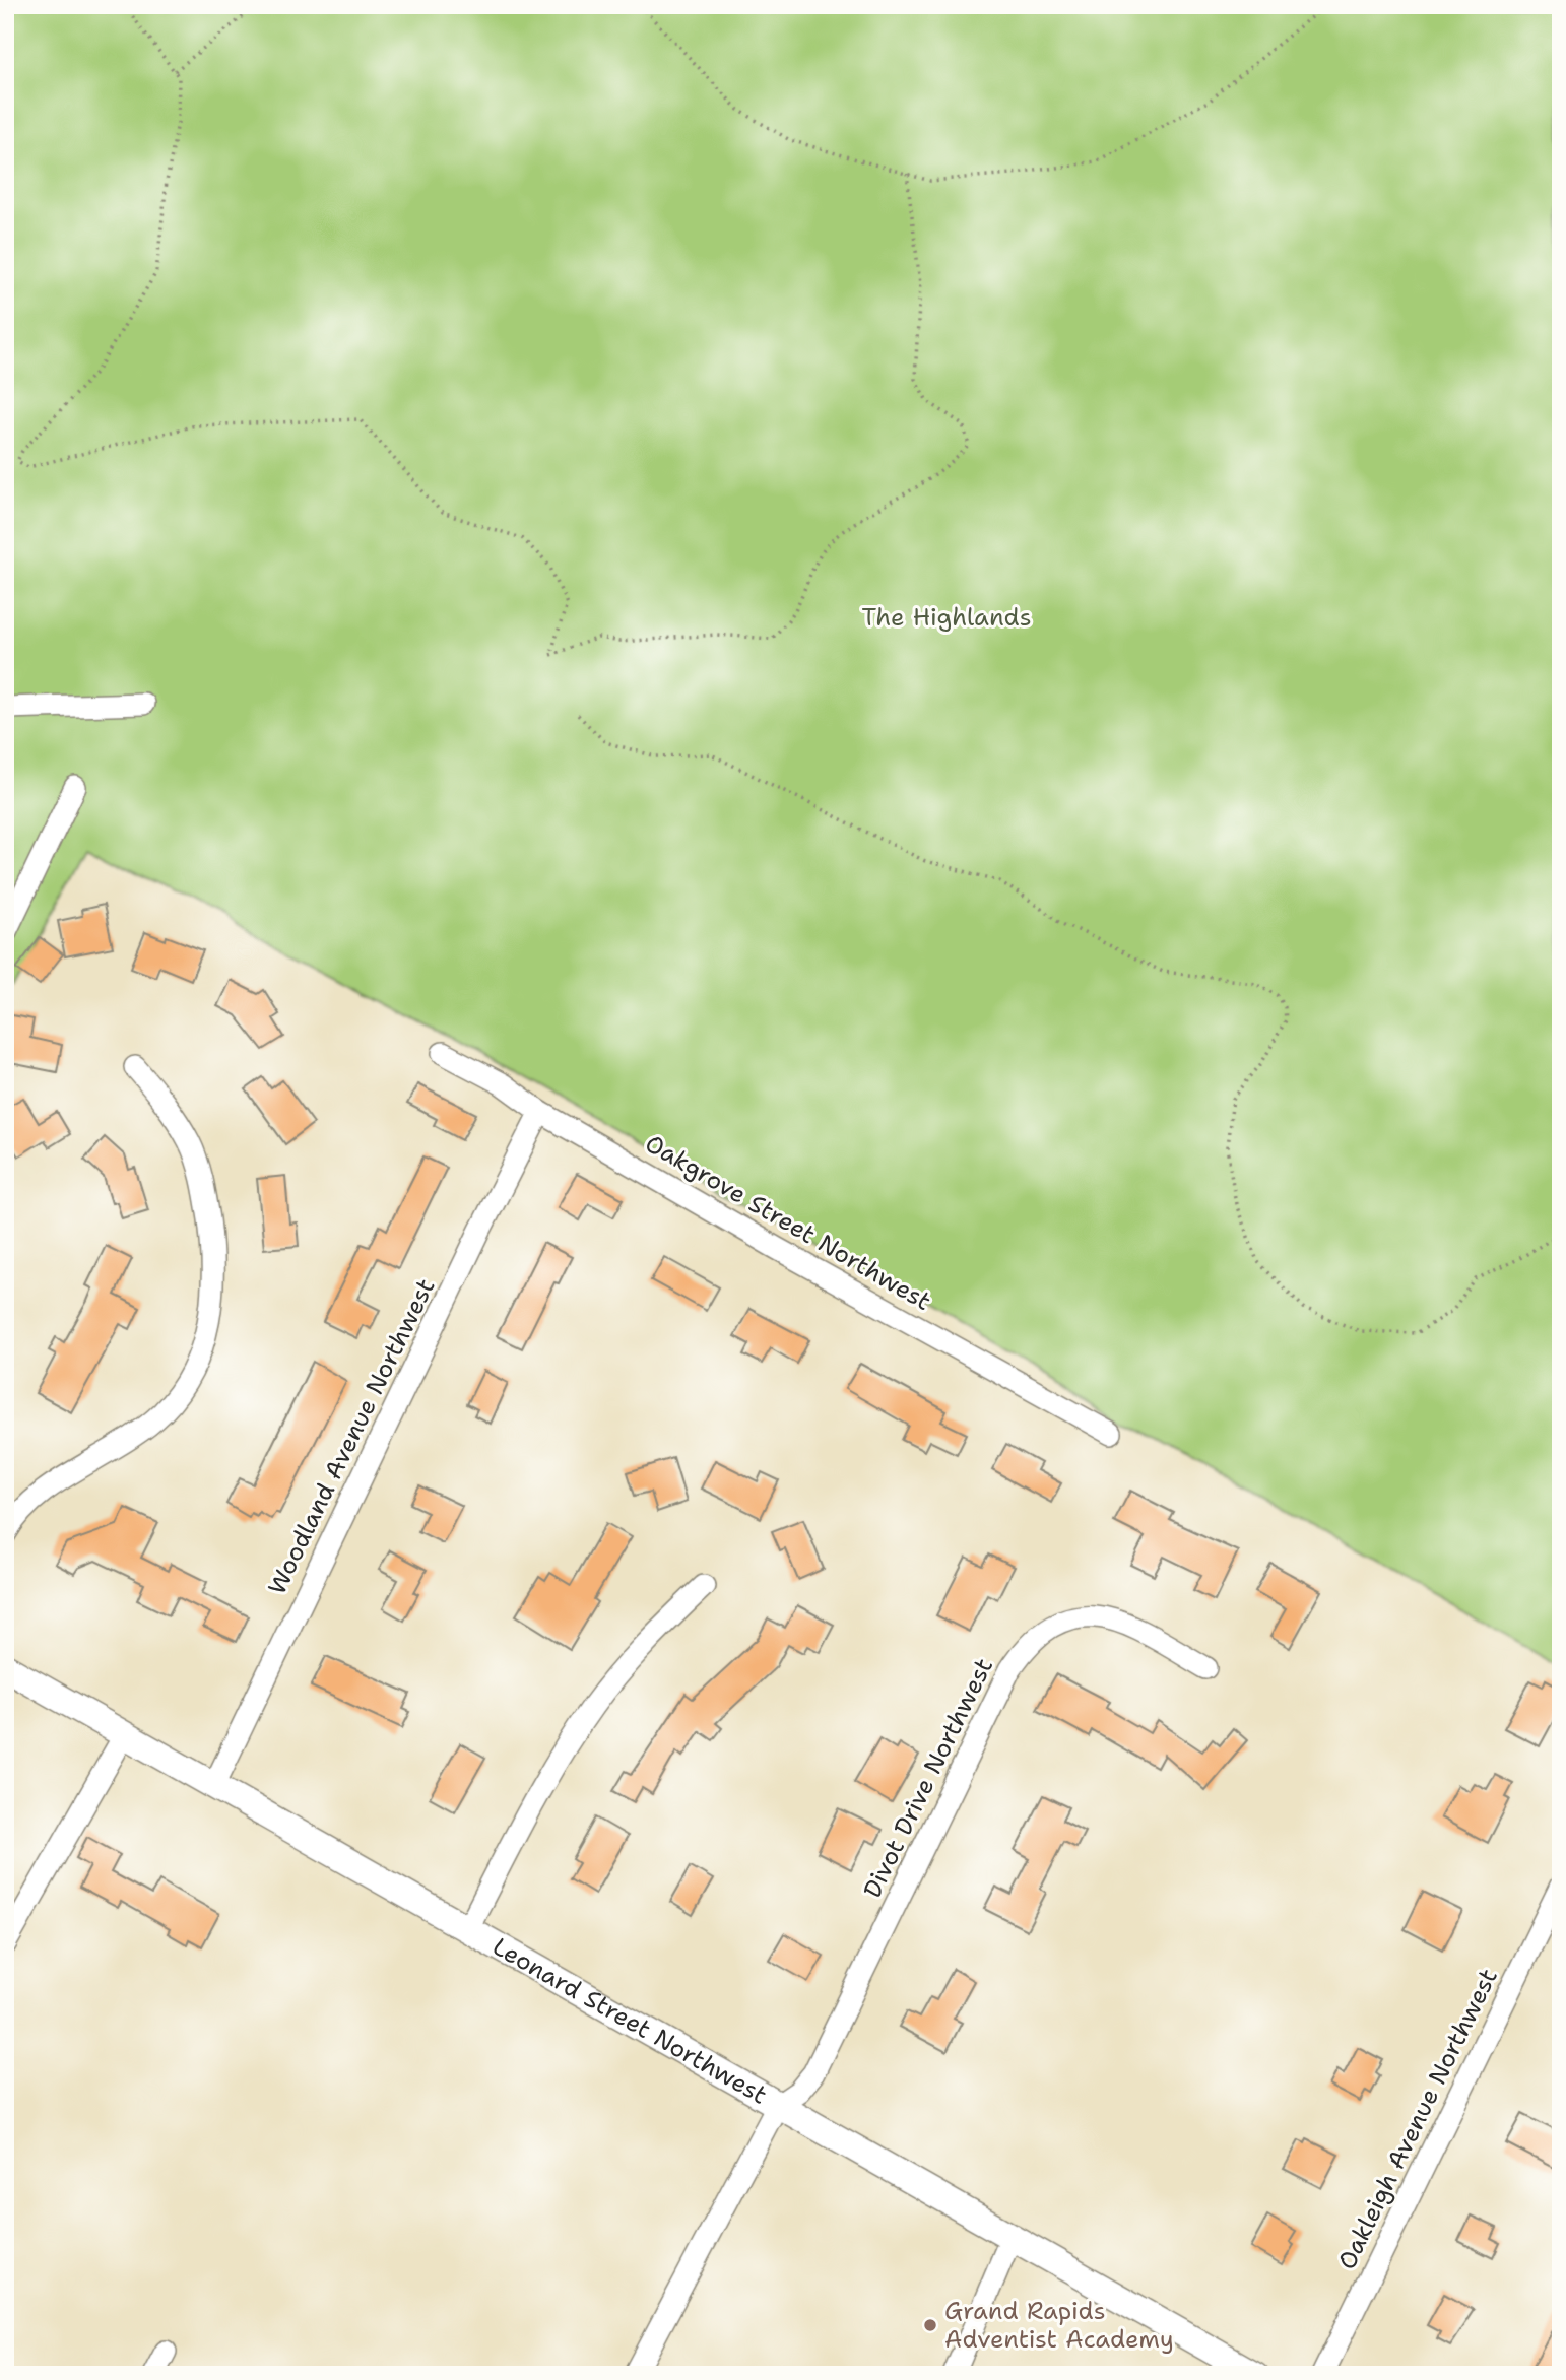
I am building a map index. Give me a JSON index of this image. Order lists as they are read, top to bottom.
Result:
{
  "streets": {
    "main road": ["Leonard Street Northwest"],
    "street": [
      "Oakgrove Street Northwest",
      "Woodland Avenue Northwest",
      "Divot Drive Northwest",
      "Oakleigh Avenue Northwest"
    ]
  },
  "crossings": [
    ["Oakgrove Street Northwest", "Woodland Avenue Northwest"],
    ["Woodland Avenue Northwest", "Leonard Street Northwest"],
    ["Divot Drive Northwest", "Leonard Street Northwest"]
  ],
  "parks": ["The Highlands"],
  "places": ["Grand Rapids Adventist Academy"]
}
